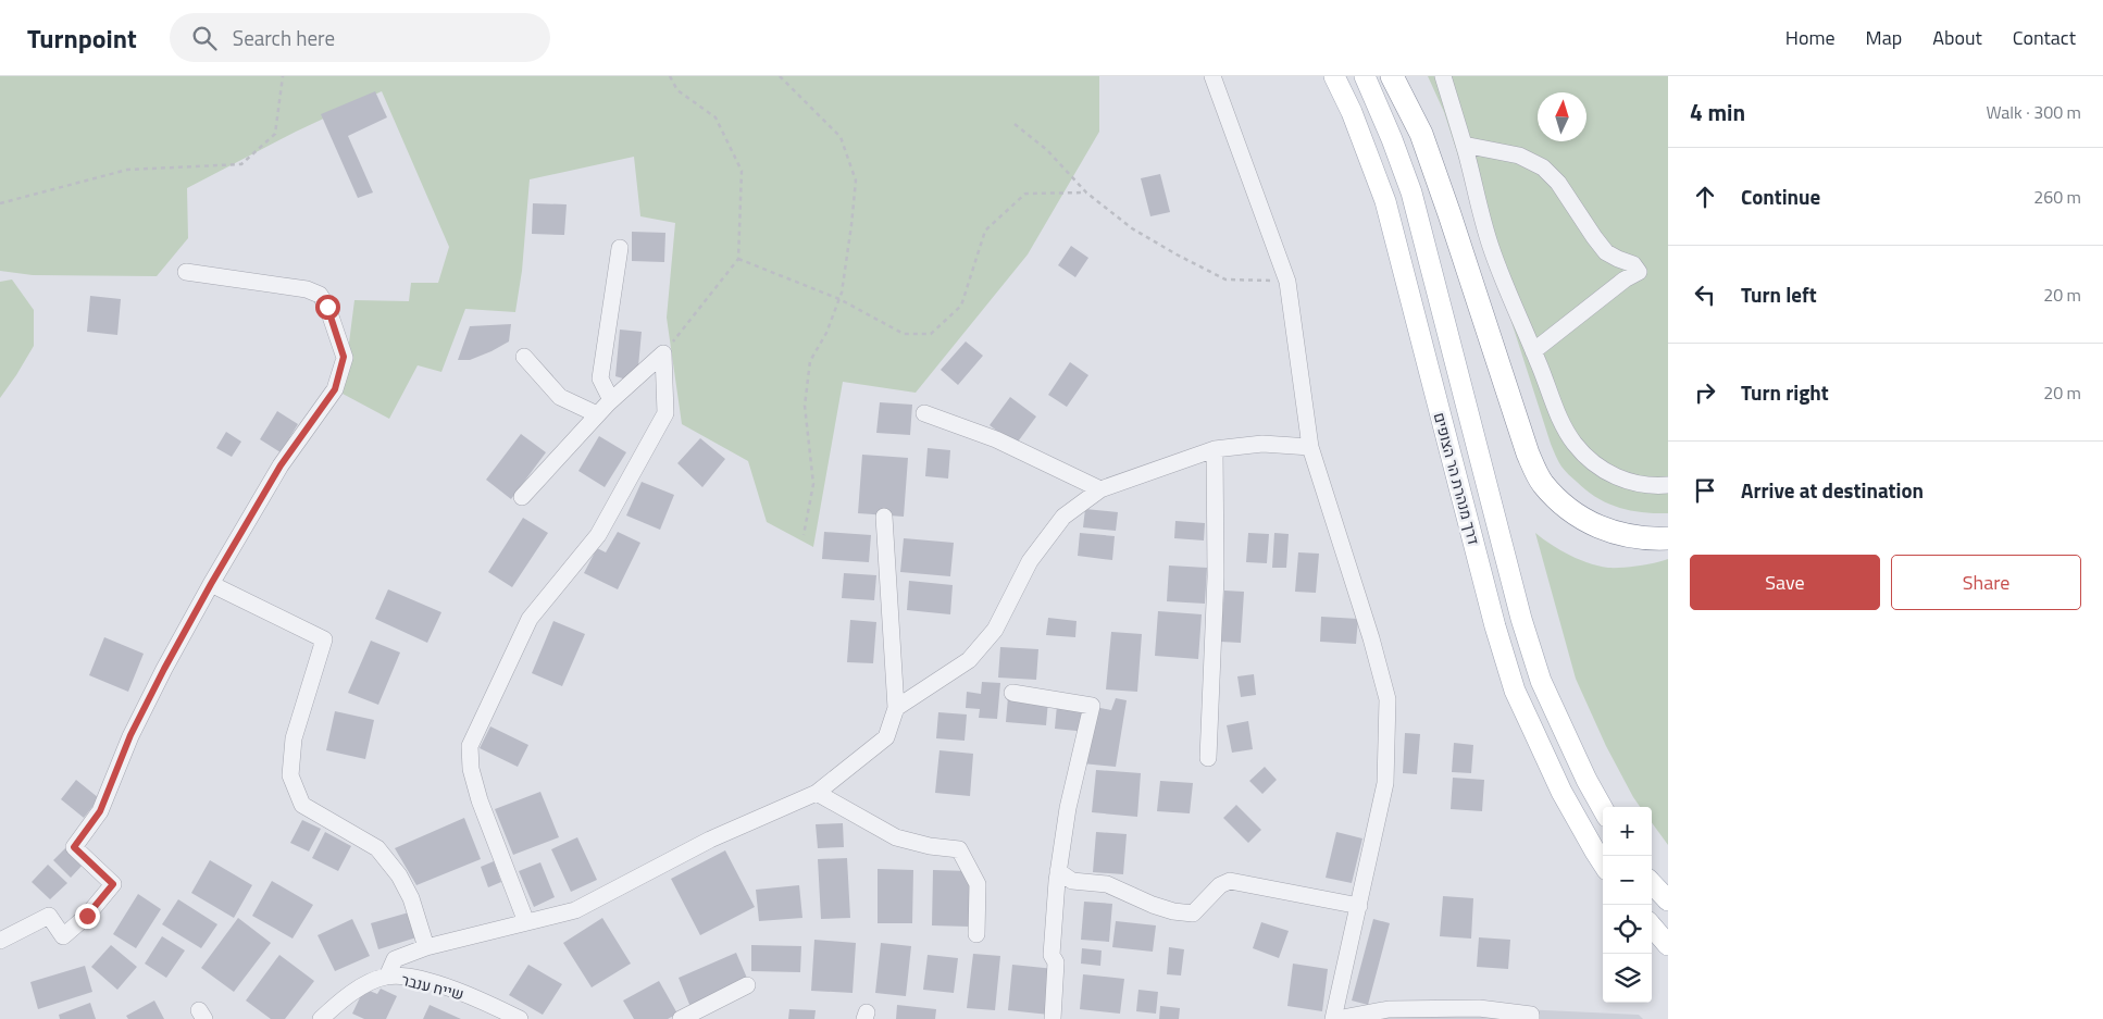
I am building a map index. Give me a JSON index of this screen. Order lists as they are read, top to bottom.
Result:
{
  "streets": {
    "main road": ["דרך מנהרת הר הצופים"],
    "street": ["שייח ענבר"]
  },
  "north": "top",
  "page": {
    "header": "Turnpoint",
    "search": "Search here",
    "nav": [
      "Home",
      "Map",
      "About",
      "Contact"
    ],
    "heading": ["4 min", "Walk · 300 m"],
    "list": [
      ["Continue", "260 m"],
      ["Turn left", "20 m"],
      ["Turn right", "20 m"],
      "Arrive at destination"
    ],
    "buttons": ["Save", "Share"],
    "map_buttons": ["+", "−"]
  }
}
